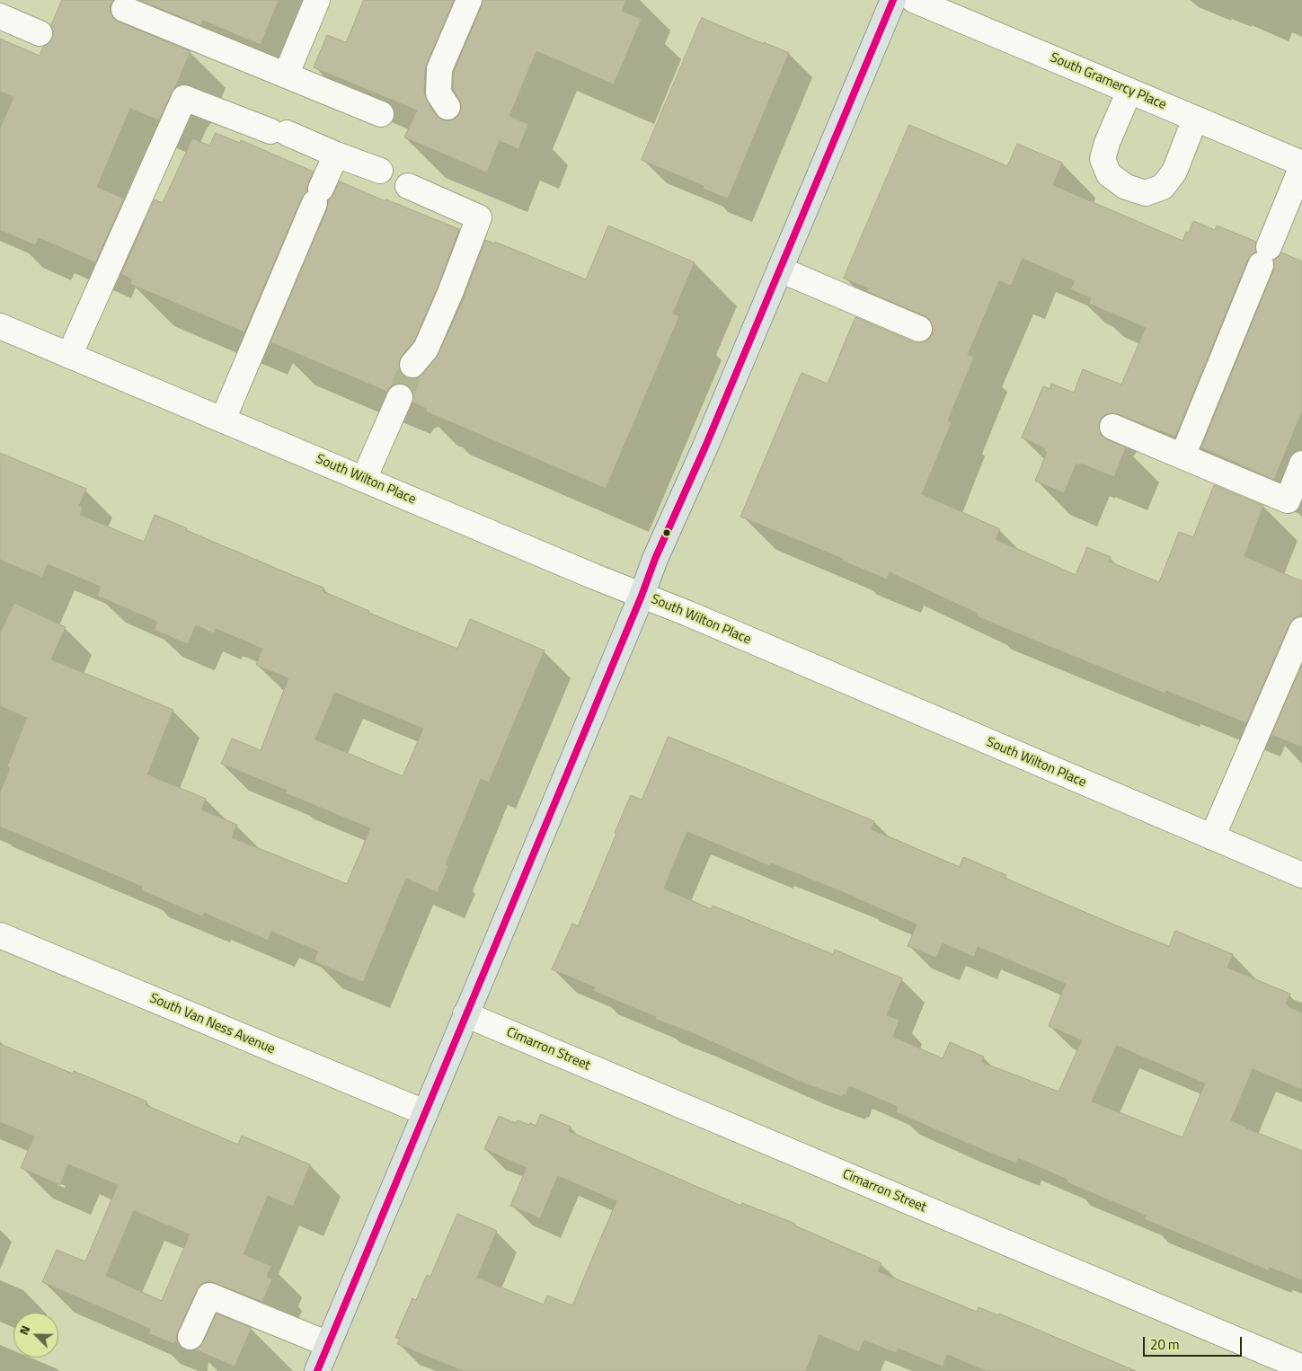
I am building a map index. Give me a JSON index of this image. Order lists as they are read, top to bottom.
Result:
{
  "streets": {
    "street": [
      "South Gramercy Place",
      "South Wilton Place",
      "South Van Ness Avenue",
      "Cimarron Street"
    ]
  },
  "scale_bar": "20 m",
  "north": "top left"
}
